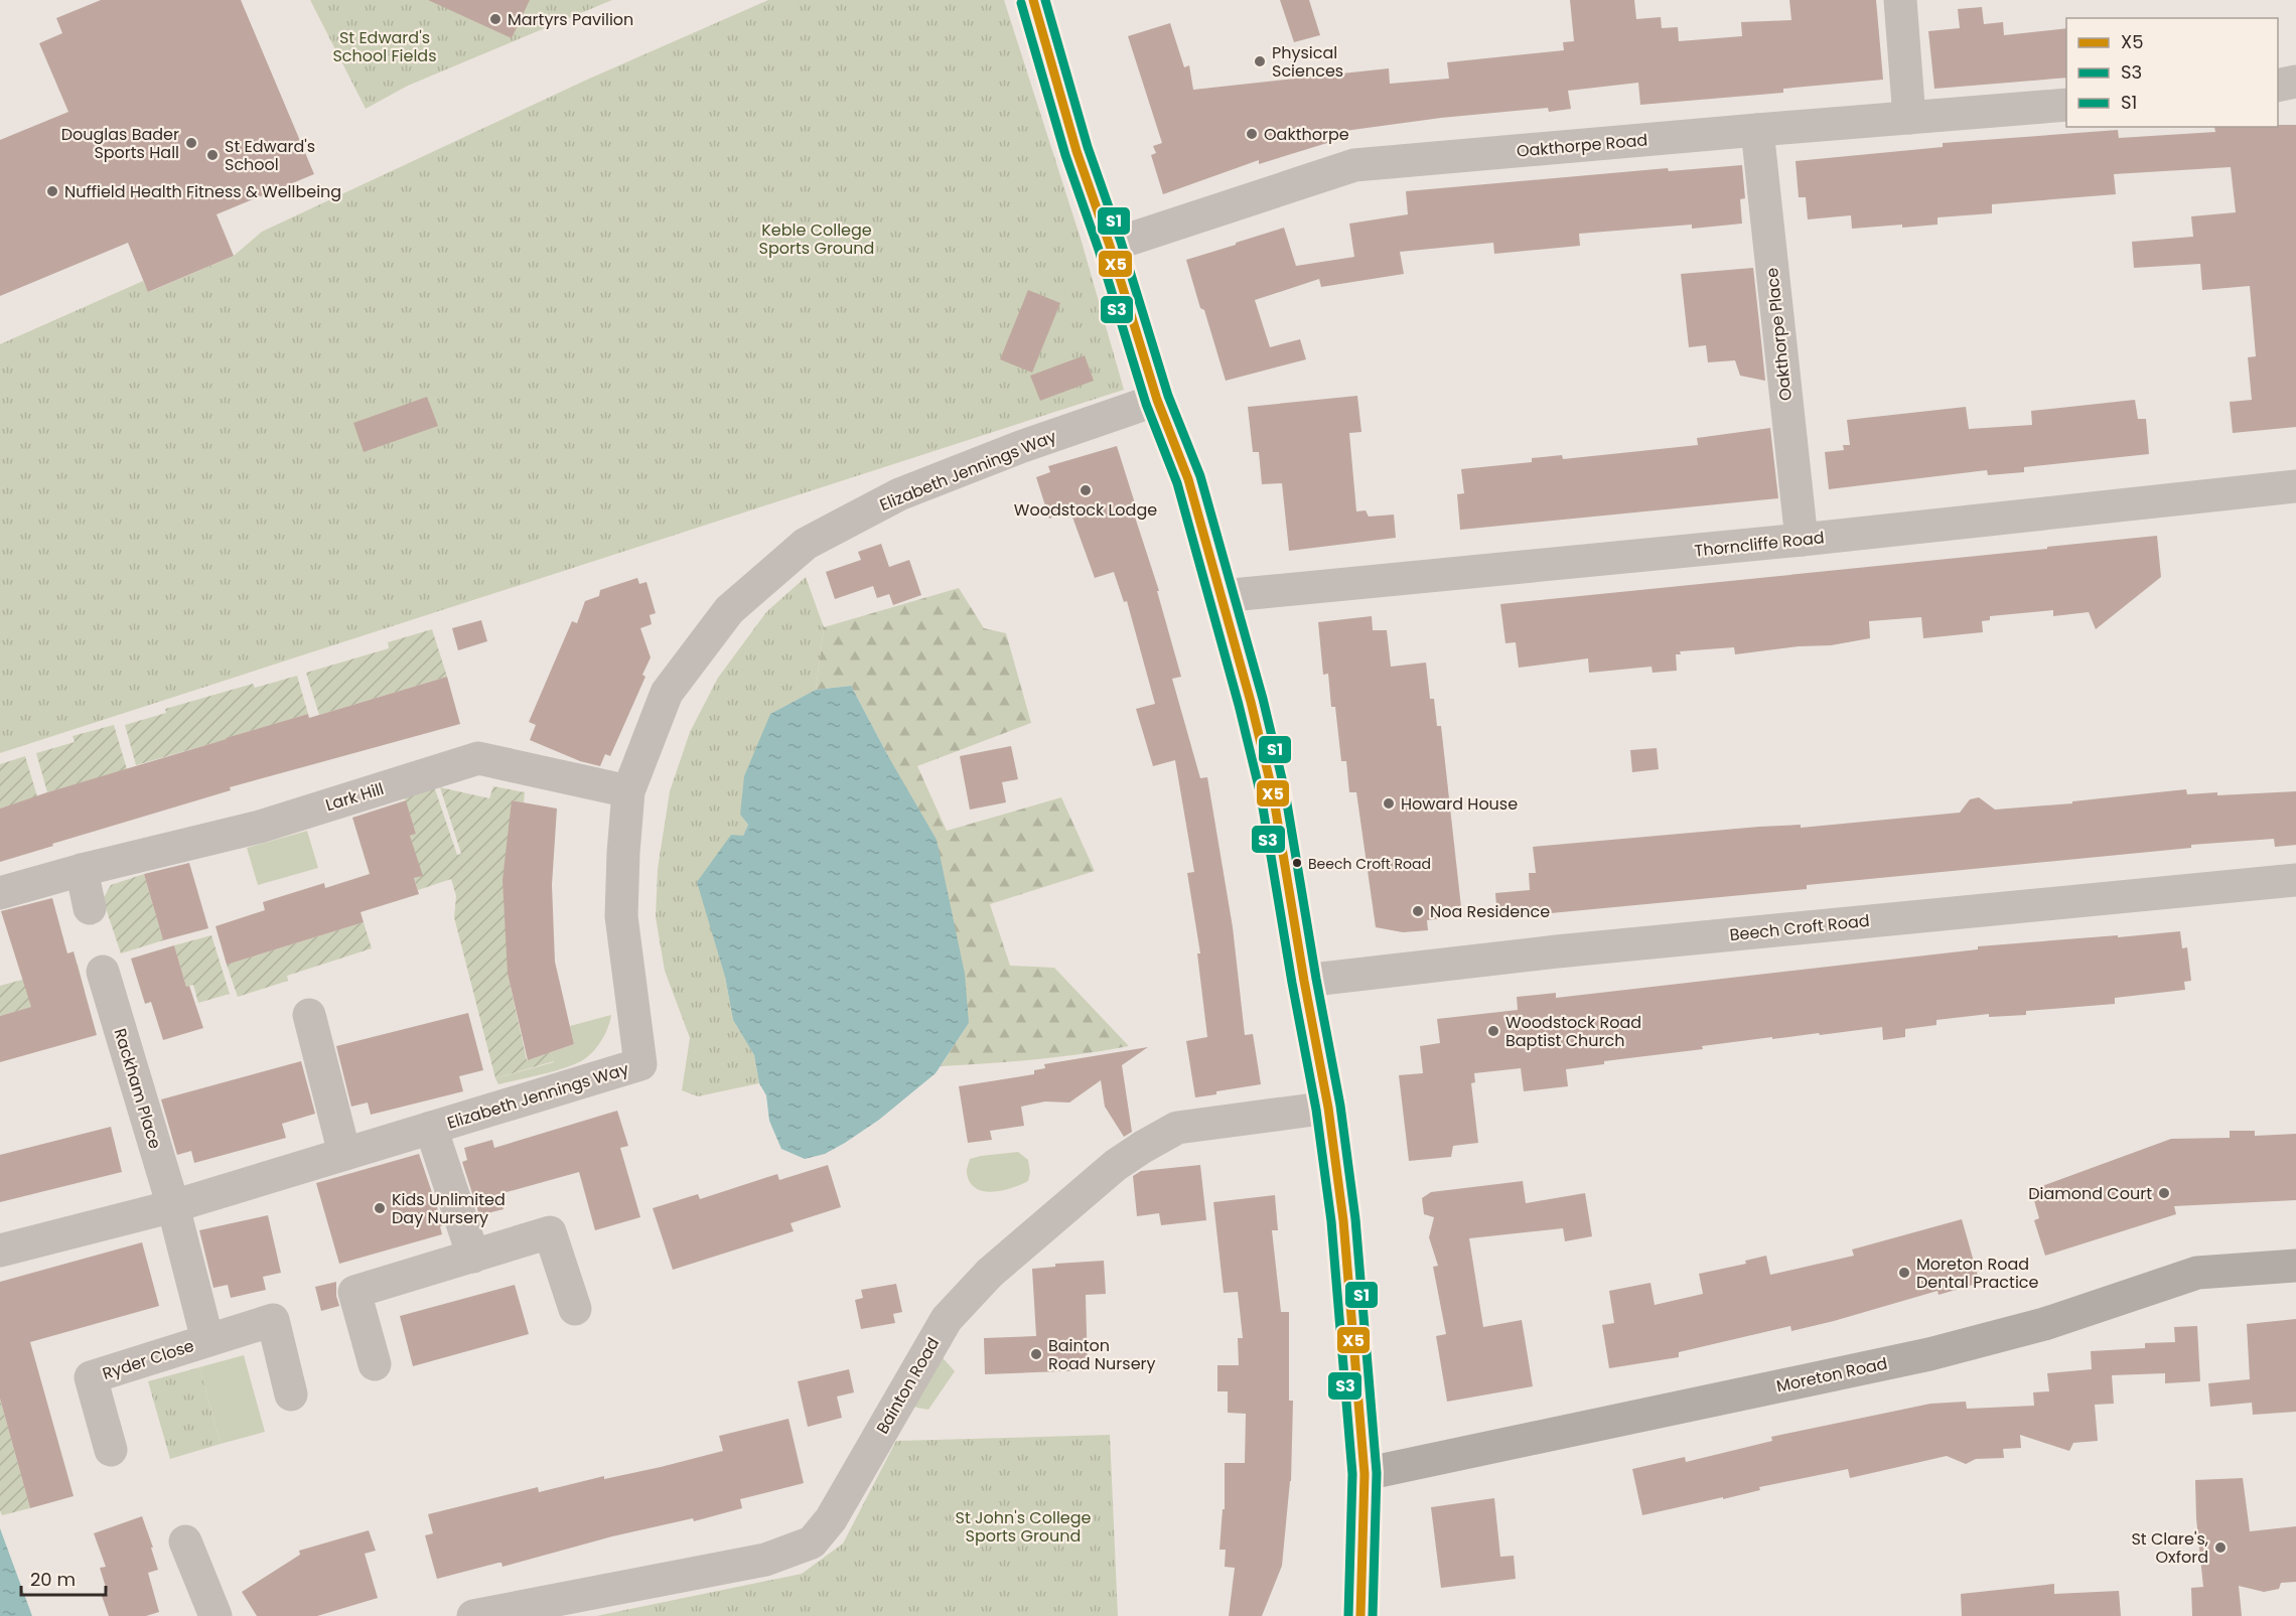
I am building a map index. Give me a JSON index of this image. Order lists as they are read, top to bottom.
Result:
{
  "streets": {
    "main road": ["Moreton Road"],
    "street": [
      "Oakthorpe Road",
      "Oakthorpe Place",
      "Elizabeth Jennings Way",
      "Thorncliffe Road",
      "Lark Hill",
      "Beech Croft Road",
      "Rackham Place",
      "Ryder Close",
      "Bainton Road"
    ]
  },
  "crossings": [
    ["Oakthorpe Road", "Oakthorpe Place"],
    ["Oakthorpe Place", "Thorncliffe Road"],
    ["Elizabeth Jennings Way", "Lark Hill"],
    ["Elizabeth Jennings Way", "Rackham Place"],
    ["Elizabeth Jennings Way", "Ryder Close"],
    ["Rackham Place", "Ryder Close"]
  ],
  "parks": ["St Edward's School Fields", "Keble College Sports Ground", "St John's College Sports Ground"],
  "places": [
    "Martyrs Pavilion",
    "Physical Sciences",
    "Oakthorpe",
    "Douglas Bader Sports Hall",
    "St Edward's School",
    "Nuffield Health Fitness & Wellbeing",
    "Woodstock Lodge",
    "Howard House",
    "Beech Croft Road",
    "Noa Residence",
    "Woodstock Road Baptist Church",
    "Diamond Court",
    "Kids Unlimited Day Nursery",
    "Moreton Road Dental Practice",
    "Bainton Road Nursery",
    "St Clare's, Oxford"
  ],
  "lines": ["transit line X5", "transit line S1", "transit line S3"],
  "legend": ["X5", "S3", "S1"],
  "scale_bar": "20 m"
}
